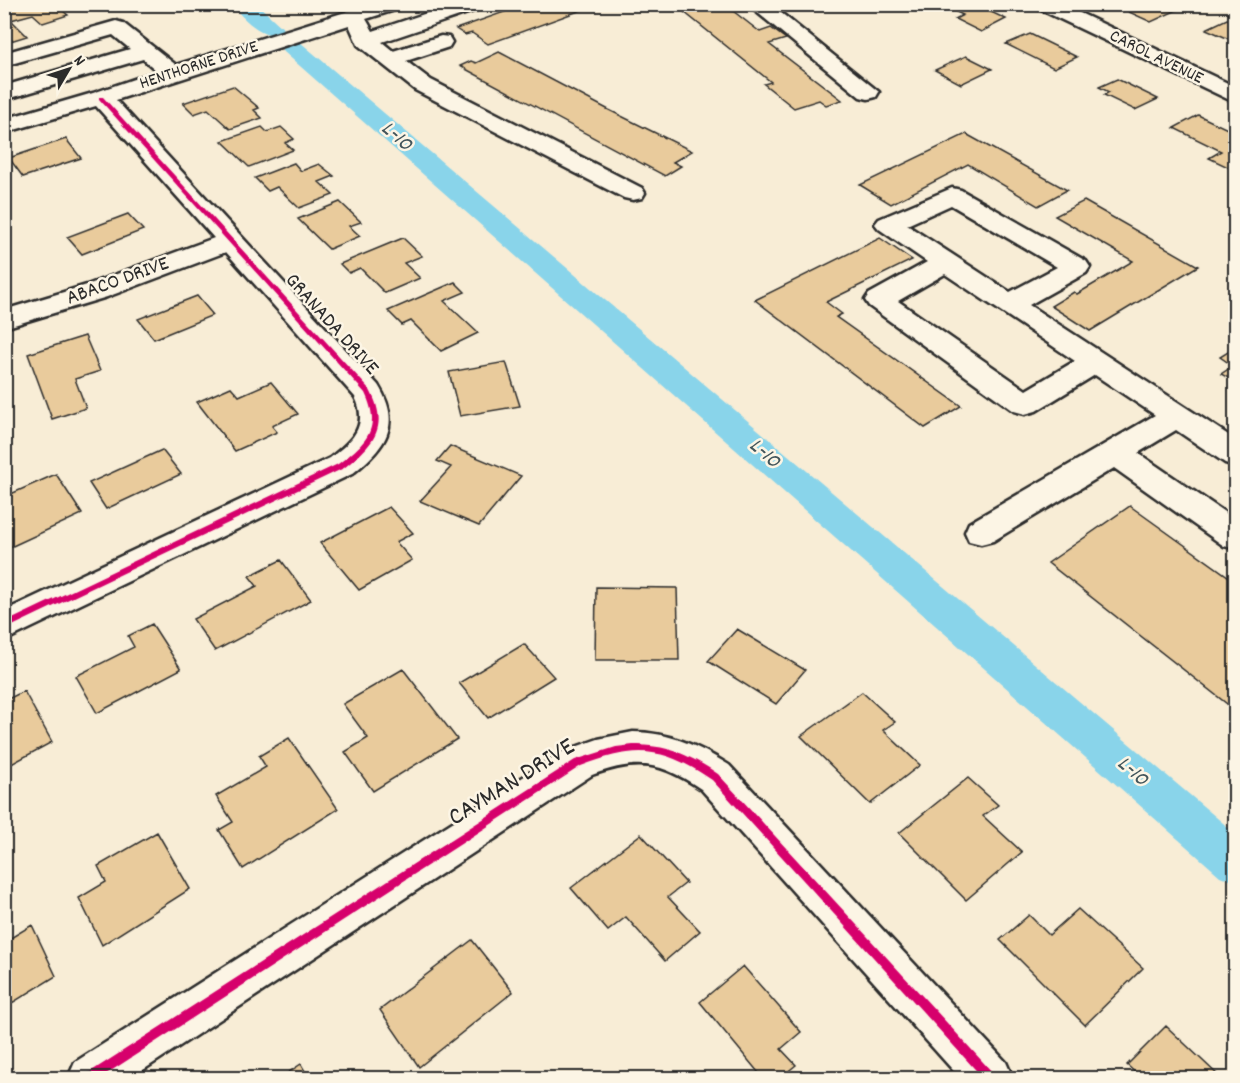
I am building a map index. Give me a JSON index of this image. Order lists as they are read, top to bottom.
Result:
{
  "streets": {
    "street": [
      "CAROL AVENUE",
      "HENTHORNE DRIVE",
      "ABACO DRIVE",
      "GRANADA DRIVE",
      "CAYMAN DRIVE"
    ]
  },
  "crossings": [
    ["HENTHORNE DRIVE", "GRANADA DRIVE"],
    ["ABACO DRIVE", "GRANADA DRIVE"]
  ],
  "water": ["L-10"],
  "north": "top right"
}
